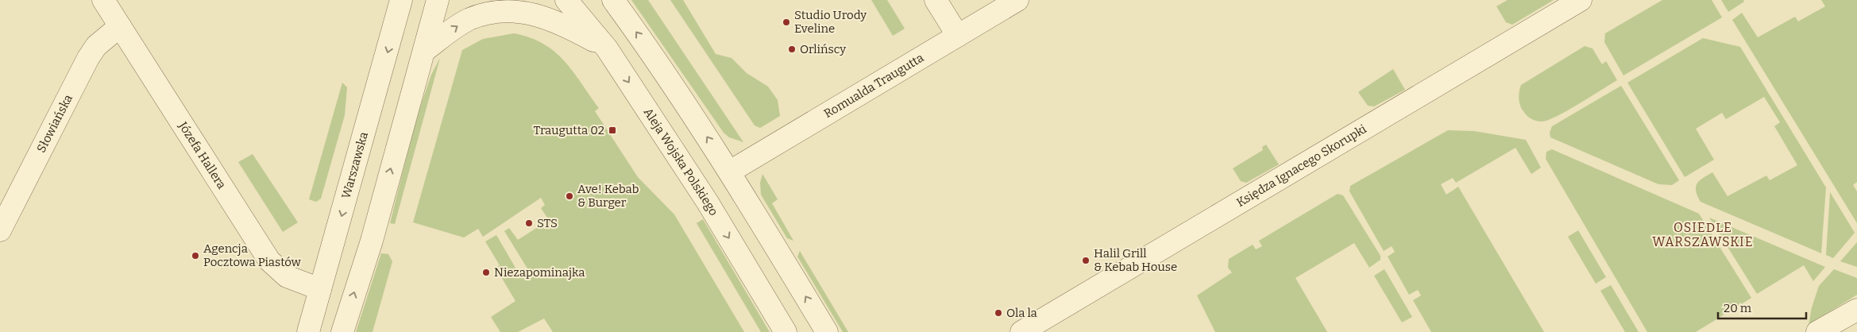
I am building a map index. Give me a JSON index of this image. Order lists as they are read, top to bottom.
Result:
{
  "streets": {
    "street": [
      "Romualda Traugutta",
      "Słowiańska",
      "Józefa Hallera",
      "Aleja Wojska Polskiego",
      "Księdza Ignacego Skorupki",
      "Warszawska"
    ]
  },
  "crossings": [
    ["Słowiańska", "Józefa Hallera"],
    ["Józefa Hallera", "Warszawska"]
  ],
  "districts": ["OSIEDLE WARSZAWSKIE"],
  "places": {
    "other": [
      "Studio Urody Eveline",
      "Orlińscy",
      "Ave! Kebab & Burger",
      "STS",
      "Agencja Pocztowa Piastów",
      "Halil Grill & Kebab House",
      "Niezapominajka",
      "Ola la"
    ],
    "transit": ["Traugutta 02"]
  },
  "scale_bar": "20 m"
}
